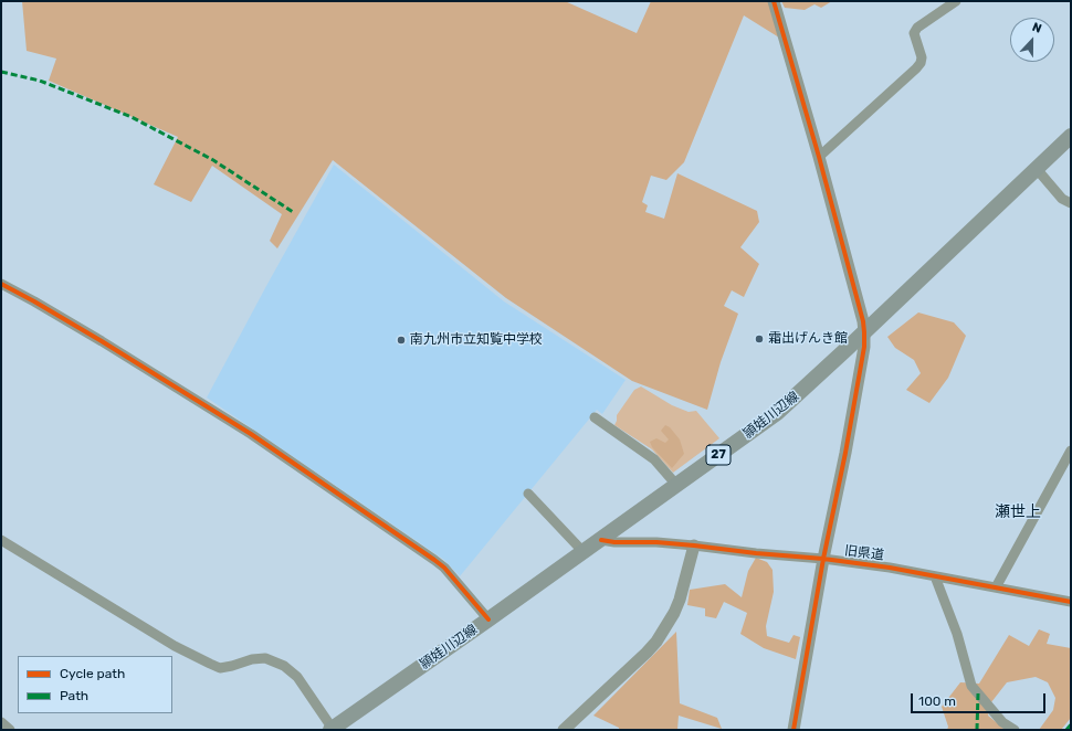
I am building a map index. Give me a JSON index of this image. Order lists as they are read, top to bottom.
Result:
{
  "streets": {
    "main road": ["頴娃川辺線", "27"],
    "street": ["旧県道"]
  },
  "crossings": [
    ["頴娃川辺線", "旧県道"]
  ],
  "districts": ["瀬世上"],
  "places": ["霜出げんき館", "南九州市立知覧中学校"],
  "legend": ["Cycle path", "Path"],
  "scale_bar": "100 m",
  "north": "top"
}
